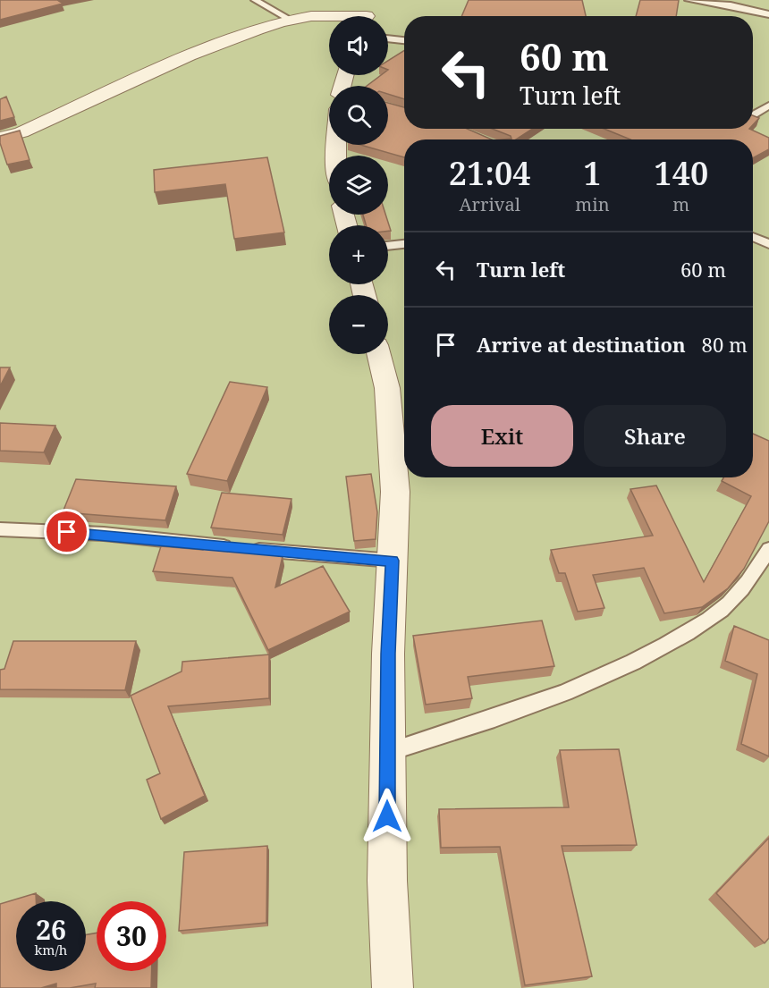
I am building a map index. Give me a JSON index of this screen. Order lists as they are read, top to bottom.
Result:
{
  "page": {
    "map_buttons": ["+", "−"],
    "turn": ["60 m", "Turn left"],
    "eta": [
      "21:04",
      "Arrival",
      "1",
      "min",
      "140",
      "m"
    ],
    "list": [
      {
        "name": "Turn left",
        "value": "60 m"
      },
      {
        "name": "Arrive at destination",
        "value": "80 m"
      }
    ],
    "buttons": ["Exit", "Share"],
    "speed": "26 km/h",
    "limit": "30"
  }
}
